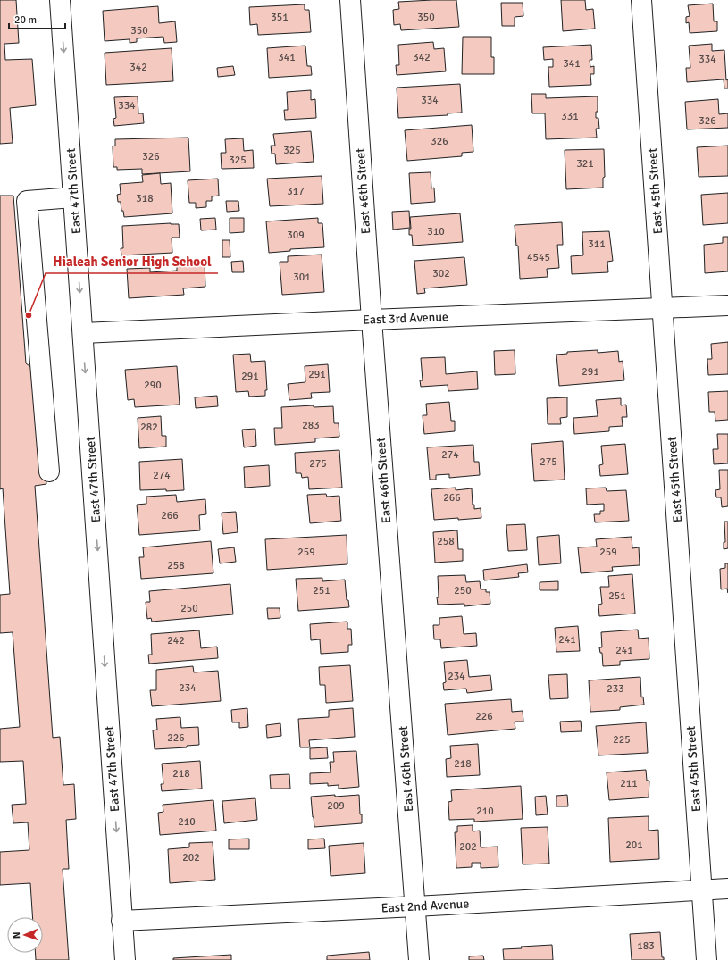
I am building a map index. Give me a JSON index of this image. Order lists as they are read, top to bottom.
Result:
{
  "streets": {
    "street": [
      "East 47th Street",
      "East 46th Street",
      "East 45th Street",
      "East 3rd Avenue",
      "East 2nd Avenue"
    ]
  },
  "crossings": [
    ["East 47th Street", "East 3rd Avenue"],
    ["East 47th Street", "East 2nd Avenue"],
    ["East 46th Street", "East 3rd Avenue"],
    ["East 46th Street", "East 2nd Avenue"],
    ["East 45th Street", "East 3rd Avenue"],
    ["East 45th Street", "East 2nd Avenue"]
  ],
  "one_way": ["East 47th Street"],
  "places": ["Hialeah Senior High School"],
  "house_numbers": [
    "351",
    "350",
    "350",
    "341",
    "342",
    "334",
    "341",
    "342",
    "334",
    "334",
    "331",
    "326",
    "326",
    "325",
    "326",
    "325",
    "321",
    "317",
    "318",
    "310",
    "309",
    "311",
    "4545",
    "302",
    "301",
    "291",
    "291",
    "291",
    "290",
    "283",
    "282",
    "274",
    "275",
    "275",
    "274",
    "266",
    "266",
    "258",
    "259",
    "259",
    "258",
    "251",
    "250",
    "251",
    "250",
    "241",
    "242",
    "241",
    "234",
    "234",
    "233",
    "226",
    "226",
    "225",
    "218",
    "218",
    "211",
    "209",
    "210",
    "210",
    "201",
    "202",
    "202",
    "183"
  ],
  "scale_bar": "20 m",
  "north": "left"
}
